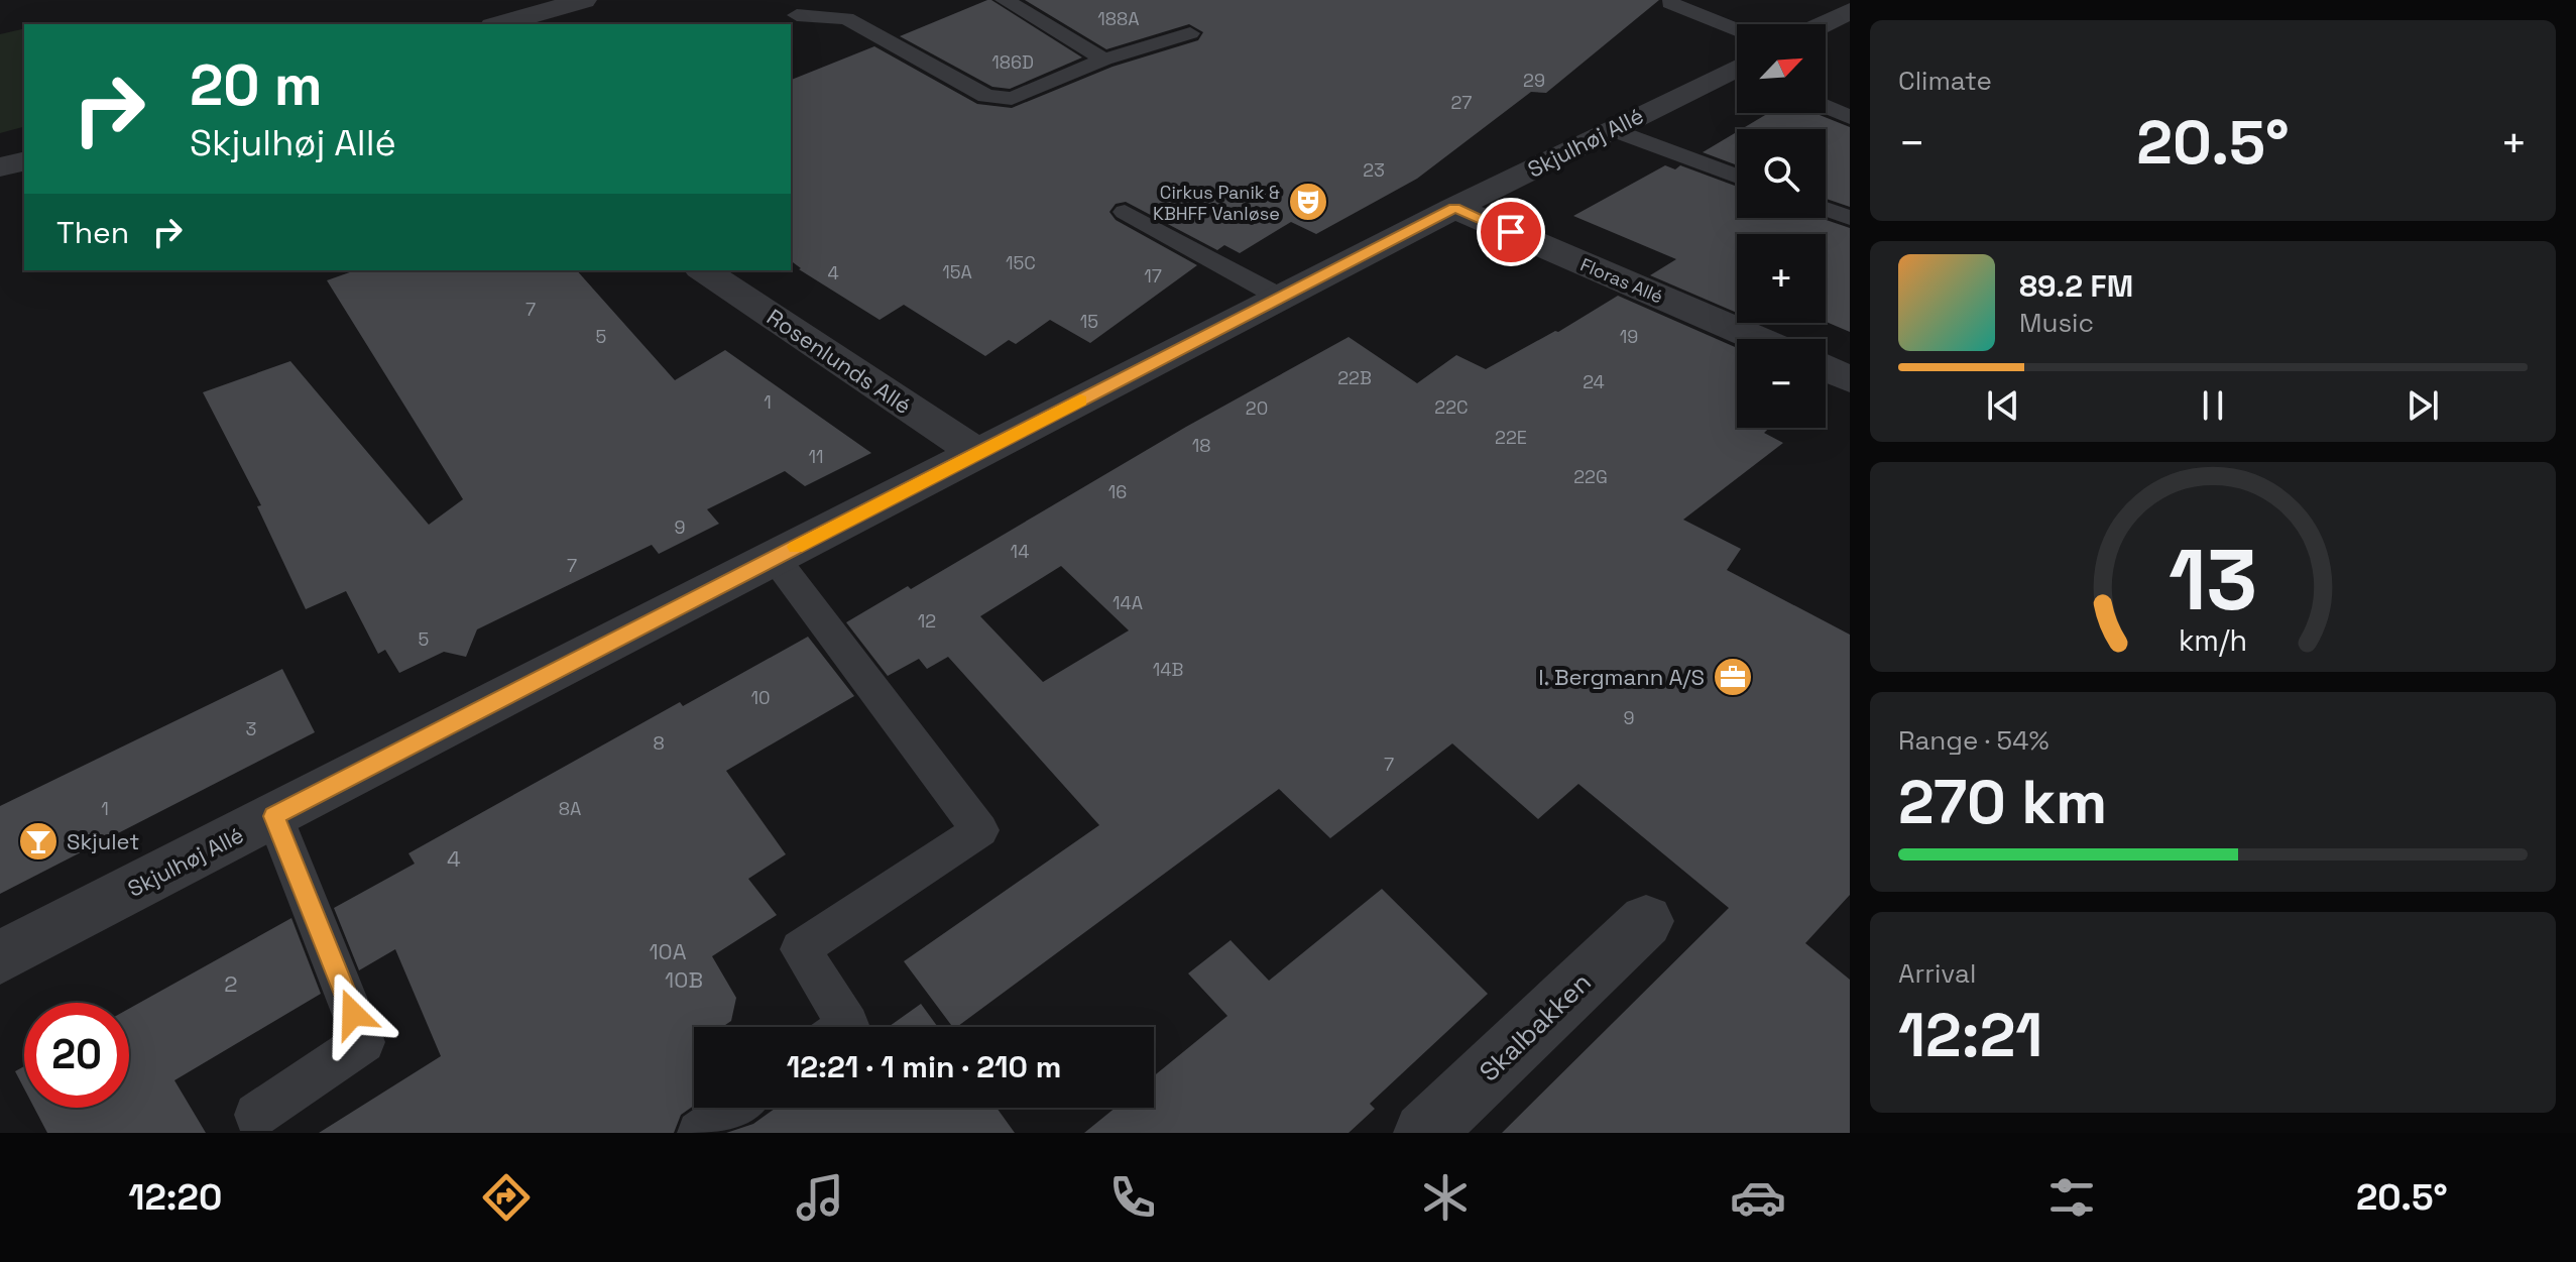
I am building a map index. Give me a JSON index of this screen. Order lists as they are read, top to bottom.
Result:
{
  "streets": {
    "street": [
      "Skjulhøj Allé",
      "Floras Allé",
      "Rosenlunds Allé",
      "Skalbakken"
    ]
  },
  "crossings": [
    ["Skjulhøj Allé", "Floras Allé"],
    ["Skjulhøj Allé", "Rosenlunds Allé"]
  ],
  "places": {
    "theatre": ["Cirkus Panik & KBHFF Vanløse"],
    "office": ["I. Bergmann A/S"],
    "bar": ["Skjulet"]
  },
  "house_numbers": [
    "188A",
    "186D",
    "29",
    "27",
    "23",
    "15C",
    "15A",
    "4",
    "17",
    "7",
    "15",
    "5",
    "19",
    "22B",
    "24",
    "1",
    "22C",
    "20",
    "22E",
    "18",
    "11",
    "22G",
    "16",
    "9",
    "14",
    "7",
    "14A",
    "12",
    "5",
    "14B",
    "10",
    "9",
    "3",
    "8",
    "7",
    "1",
    "8A",
    "4",
    "10A",
    "10B",
    "2"
  ],
  "north": "top right",
  "page": {
    "tile": [
      "Climate",
      ["Range · 54%", "270 km"],
      ["Arrival", "12:21"]
    ],
    "map_buttons": ["+", "−"],
    "turn": ["20 m", "Skjulhøj Allé"],
    "heat": ["−", "20.5°", "+"],
    "then": "Then",
    "song": ["89.2 FM", "Music"],
    "limit": "20",
    "trip": "12:21 · 1 min · 210 m",
    "tabs": ["12:20", "20.5°"],
    "gauge": ["13", "km/h"]
  }
}
